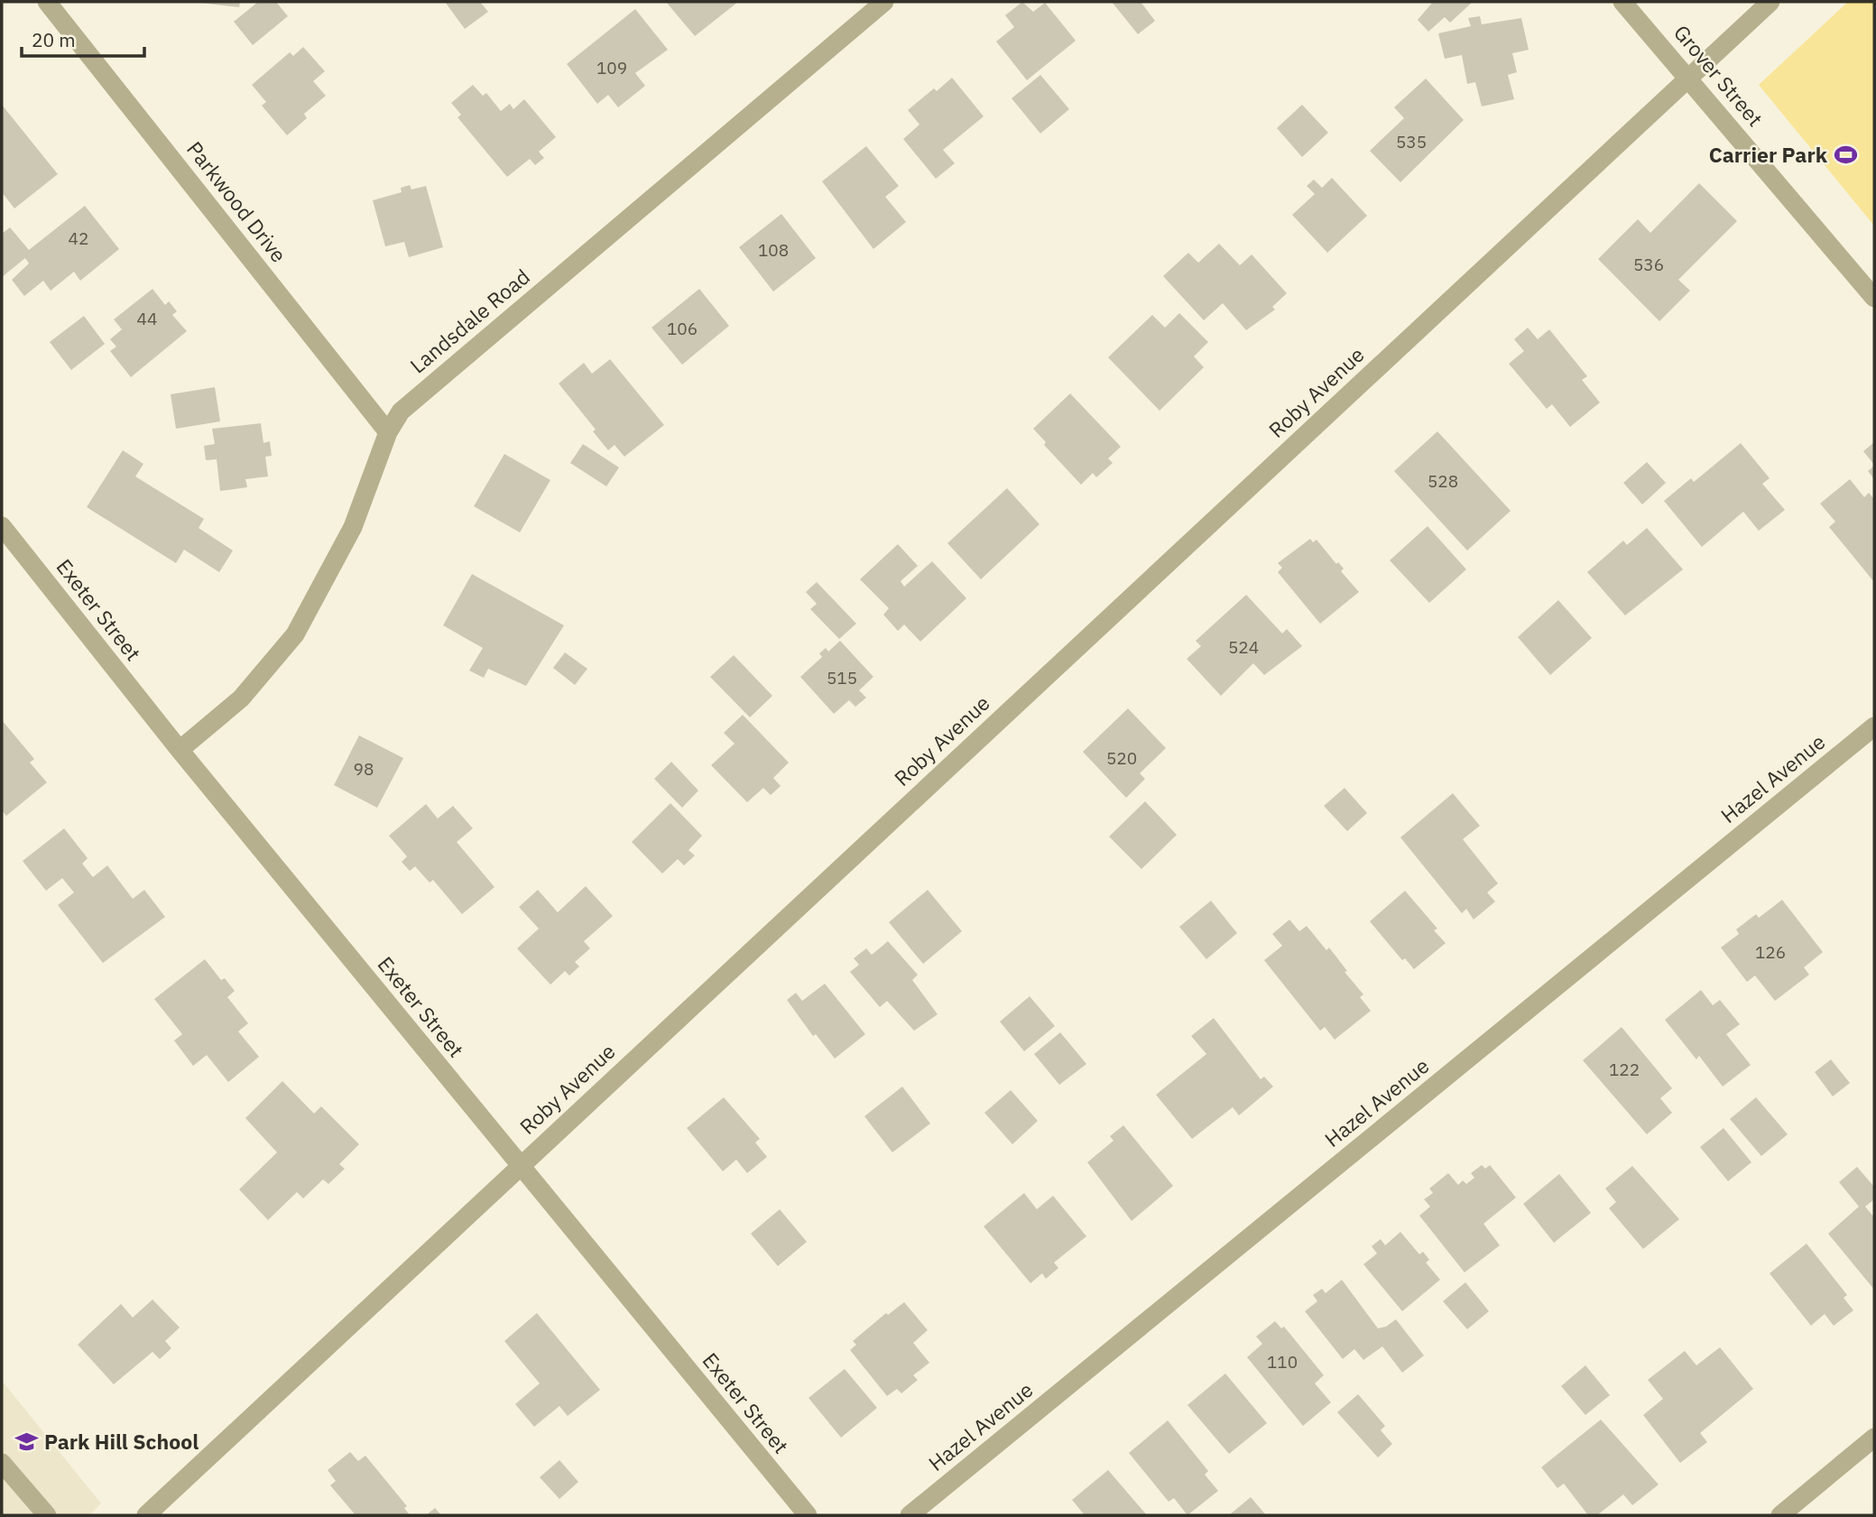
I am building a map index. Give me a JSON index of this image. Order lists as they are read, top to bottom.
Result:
{
  "streets": {
    "street": [
      "Grover Street",
      "Parkwood Drive",
      "Landsdale Road",
      "Roby Avenue",
      "Exeter Street",
      "Hazel Avenue"
    ]
  },
  "crossings": [
    ["Grover Street", "Roby Avenue"],
    ["Parkwood Drive", "Landsdale Road"],
    ["Landsdale Road", "Exeter Street"],
    ["Roby Avenue", "Exeter Street"]
  ],
  "places": {
    "sports": ["Carrier Park"],
    "school or university": ["Park Hill School"]
  },
  "house_numbers": [
    "109",
    "535",
    "42",
    "108",
    "536",
    "44",
    "106",
    "528",
    "524",
    "515",
    "520",
    "98",
    "126",
    "122",
    "110"
  ],
  "scale_bar": "20 m"
}
